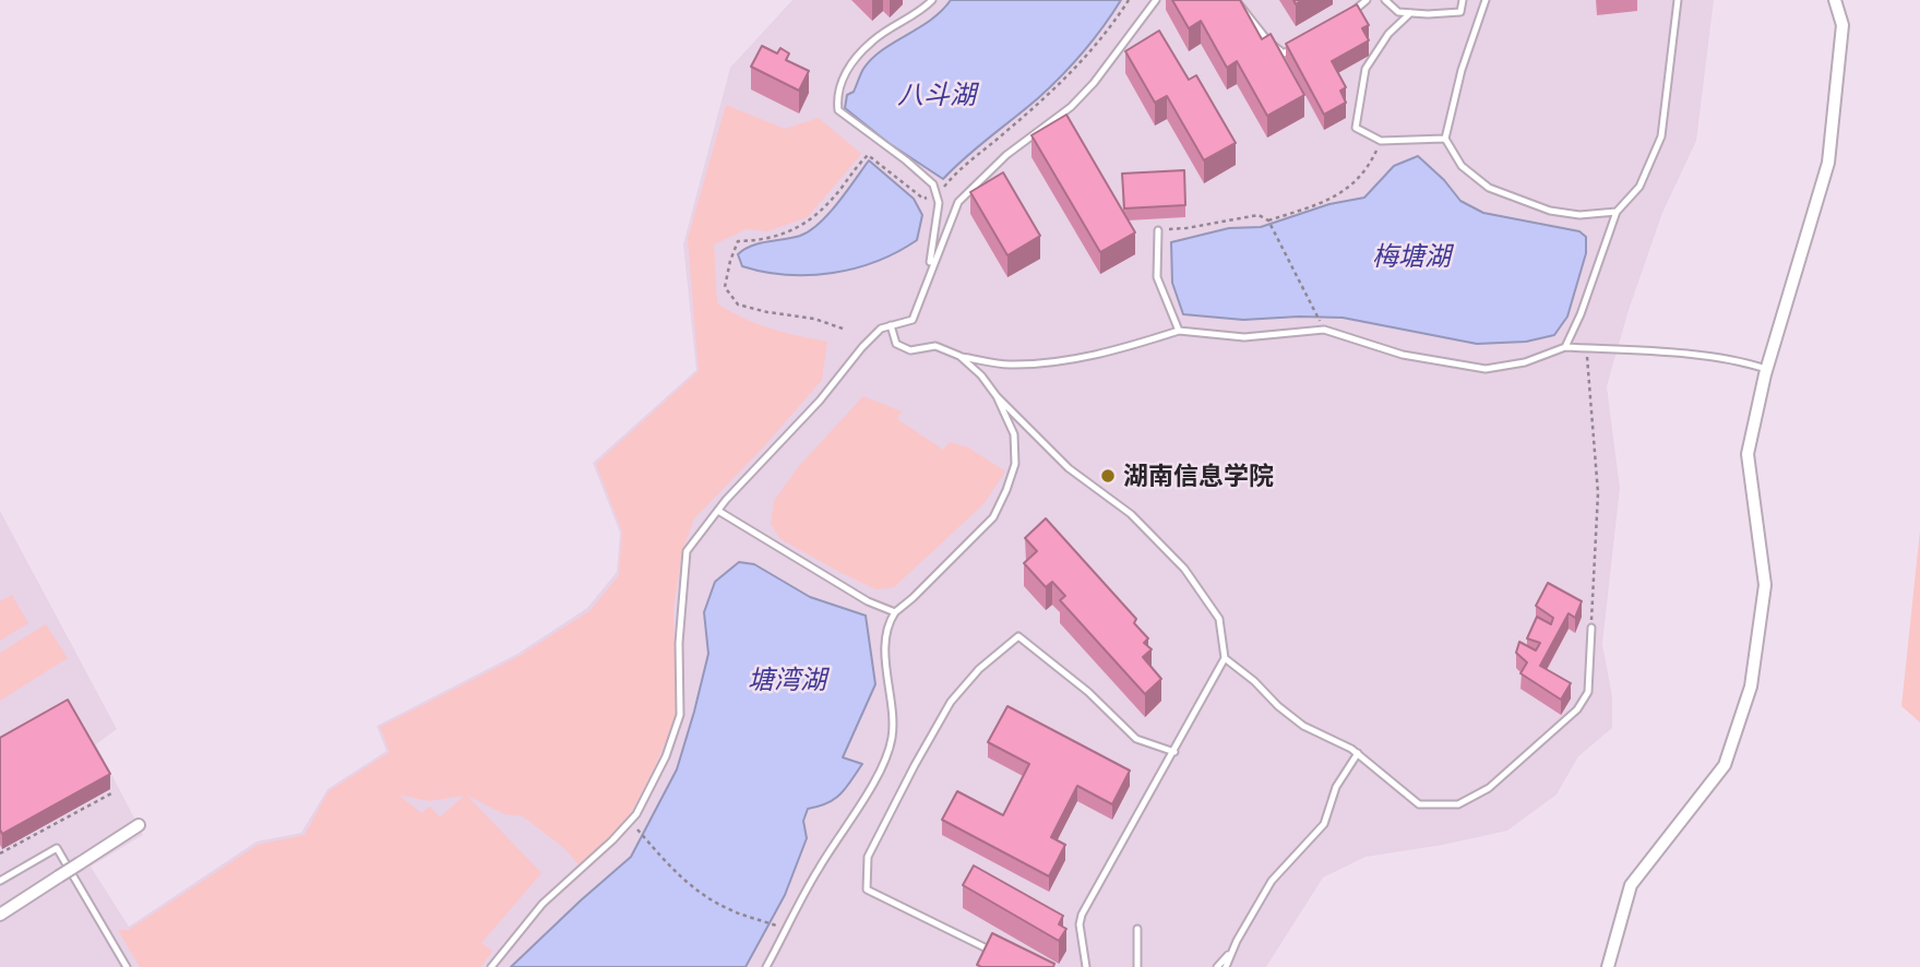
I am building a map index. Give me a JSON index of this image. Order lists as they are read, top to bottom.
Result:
{
  "water": ["八斗湖", "梅塘湖", "塘湾湖"],
  "places": ["湖南信息学院"]
}
